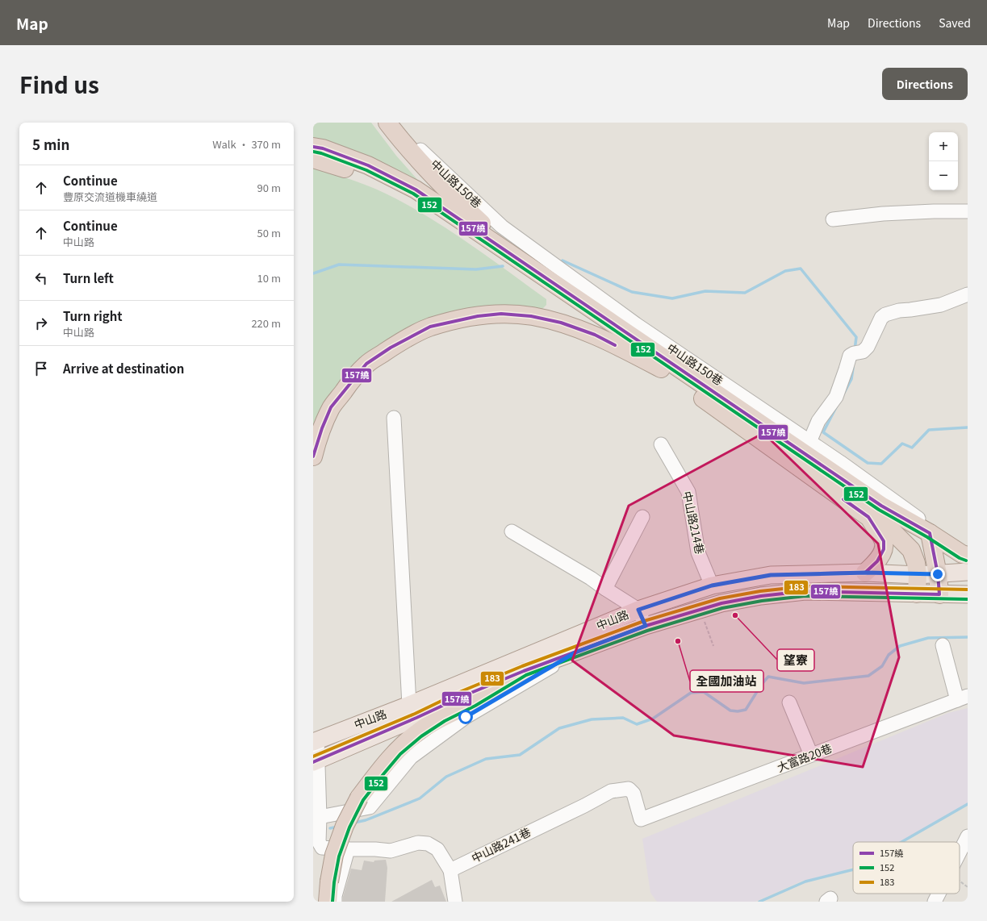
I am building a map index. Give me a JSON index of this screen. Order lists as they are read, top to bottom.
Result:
{
  "streets": {
    "main road": ["中山路"],
    "street": [
      "中山路150巷",
      "中山路214巷",
      "大富路20巷",
      "中山路241巷"
    ]
  },
  "crossings": [
    ["中山路214巷", "中山路"],
    ["大富路20巷", "中山路241巷"]
  ],
  "places": ["望寮", "全國加油站"],
  "lines": ["transit line 157繞", "transit line 152", "transit line 183"],
  "legend": ["157繞", "152", "183"],
  "page": {
    "header": "Map",
    "nav": ["Map", "Directions", "Saved"],
    "title": "Find us",
    "buttons": "Directions",
    "heading": ["5 min", "Walk · 370 m"],
    "map_buttons": ["+", "−"],
    "list": [
      ["Continue", "豐原交流道機車繞道", "90 m"],
      ["Continue", "中山路", "50 m"],
      ["Turn left", "10 m"],
      ["Turn right", "中山路", "220 m"],
      "Arrive at destination"
    ]
  }
}
